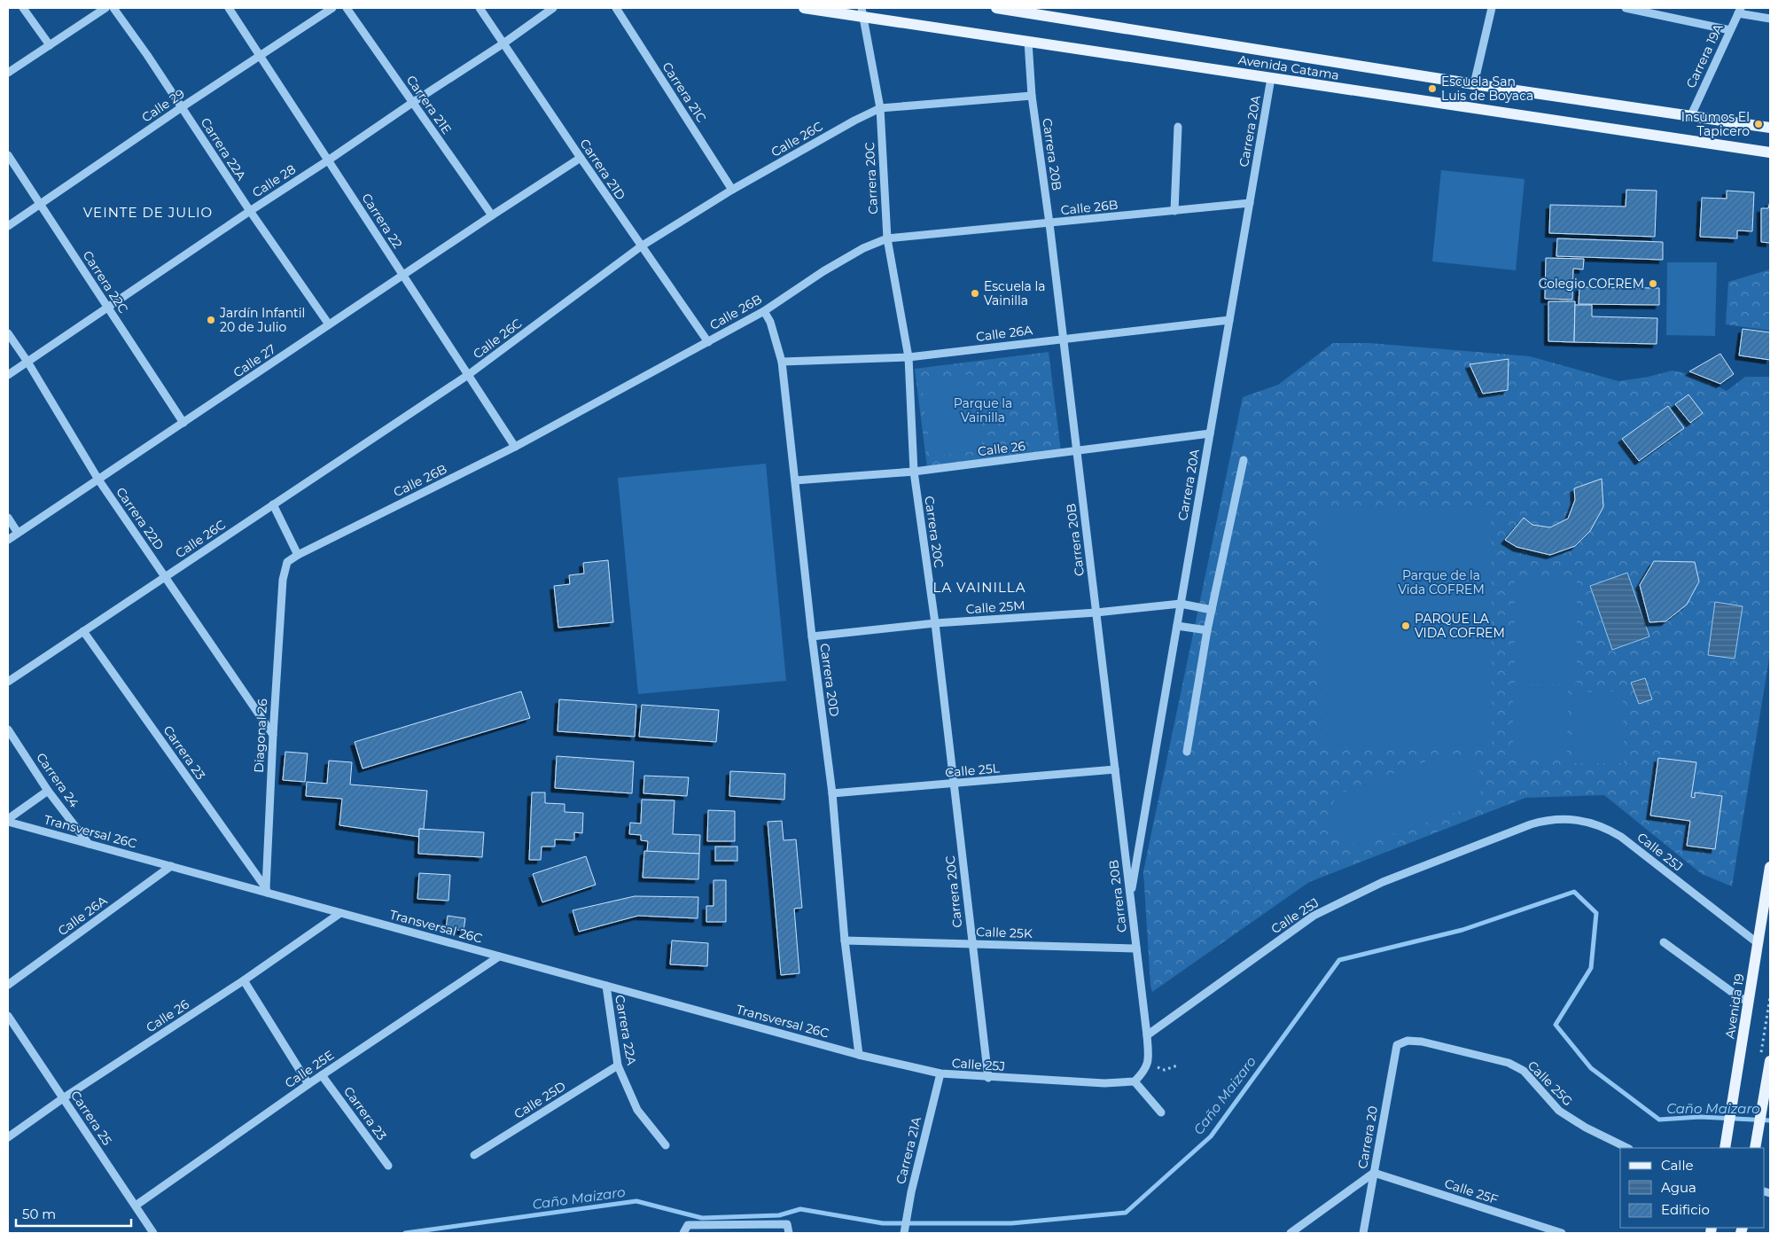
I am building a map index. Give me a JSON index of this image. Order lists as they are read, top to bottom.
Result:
{
  "streets": {
    "main road": ["Avenida Catama", "Avenida 19"],
    "street": [
      "Carrera 19A",
      "Carrera 21C",
      "Carrera 21E",
      "Calle 29",
      "Carrera 20A",
      "Calle 26C",
      "Carrera 22A",
      "Carrera 20B",
      "Carrera 21D",
      "Carrera 20C",
      "Calle 28",
      "Calle 26B",
      "Carrera 22",
      "Carrera 22C",
      "Calle 26A",
      "Calle 27",
      "Calle 26",
      "Carrera 22D",
      "Calle 25M",
      "Carrera 20D",
      "Diagonal 26",
      "Carrera 23",
      "Calle 25L",
      "Carrera 24",
      "Transversal 26C",
      "Calle 25J",
      "Calle 25K",
      "Calle 25E",
      "Calle 25G",
      "Calle 25D",
      "Carrera 25",
      "Carrera 20",
      "Carrera 21A",
      "Calle 25F"
    ]
  },
  "crossings": [
    ["Carrera 19A", "Avenida Catama"],
    ["Avenida Catama", "Carrera 20A"],
    ["Avenida Catama", "Carrera 20B"],
    ["Avenida Catama", "Carrera 20C"],
    ["Carrera 21C", "Calle 26C"],
    ["Carrera 21E", "Calle 28"],
    ["Carrera 21E", "Calle 27"],
    ["Calle 29", "Carrera 22A"],
    ["Calle 29", "Carrera 22"],
    ["Calle 29", "Carrera 22C"],
    ["Carrera 20A", "Carrera 20B"],
    ["Carrera 20A", "Calle 26B"],
    ["Carrera 20A", "Calle 26A"],
    ["Carrera 20A", "Calle 26"],
    ["Carrera 20A", "Calle 25M"],
    ["Calle 26C", "Carrera 20B"],
    ["Calle 26C", "Carrera 21D"],
    ["Calle 26C", "Carrera 20C"],
    ["Calle 26C", "Carrera 22"],
    ["Calle 26C", "Carrera 22D"],
    ["Calle 26C", "Carrera 23"],
    ["Carrera 22A", "Calle 28"],
    ["Carrera 22A", "Calle 27"],
    ["Carrera 22A", "Transversal 26C"],
    ["Carrera 22A", "Calle 25D"],
    ["Carrera 20B", "Calle 26B"],
    ["Carrera 20B", "Calle 26A"],
    ["Carrera 20B", "Calle 26"],
    ["Carrera 20B", "Calle 25M"],
    ["Carrera 20B", "Calle 25L"],
    ["Carrera 20B", "Calle 25J"],
    ["Carrera 20B", "Calle 25K"],
    ["Carrera 21D", "Calle 28"],
    ["Carrera 21D", "Calle 26B"],
    ["Carrera 21D", "Calle 27"],
    ["Carrera 20C", "Calle 26B"],
    ["Carrera 20C", "Calle 26A"],
    ["Carrera 20C", "Calle 26"],
    ["Carrera 20C", "Calle 25M"],
    ["Carrera 20C", "Calle 25L"],
    ["Carrera 20C", "Calle 25J"],
    ["Carrera 20C", "Calle 25K"],
    ["Calle 28", "Carrera 22"],
    ["Calle 28", "Carrera 22C"],
    ["Calle 28", "Carrera 22D"],
    ["Calle 26B", "Carrera 22"],
    ["Calle 26B", "Carrera 20D"],
    ["Calle 26B", "Diagonal 26"],
    ["Carrera 22", "Calle 27"],
    ["Carrera 22C", "Calle 27"],
    ["Calle 26A", "Carrera 20D"],
    ["Calle 26A", "Transversal 26C"],
    ["Calle 27", "Carrera 22D"],
    ["Calle 26", "Carrera 20D"],
    ["Calle 26", "Transversal 26C"],
    ["Calle 26", "Carrera 25"],
    ["Carrera 22D", "Diagonal 26"],
    ["Calle 25M", "Carrera 20D"],
    ["Carrera 20D", "Calle 25L"],
    ["Carrera 20D", "Transversal 26C"],
    ["Carrera 20D", "Calle 25J"],
    ["Carrera 20D", "Calle 25K"],
    ["Diagonal 26", "Carrera 23"],
    ["Diagonal 26", "Transversal 26C"],
    ["Carrera 23", "Transversal 26C"],
    ["Carrera 23", "Calle 25E"],
    ["Carrera 24", "Transversal 26C"],
    ["Transversal 26C", "Calle 25J"],
    ["Transversal 26C", "Calle 25E"],
    ["Calle 25J", "Avenida 19"],
    ["Calle 25J", "Carrera 21A"],
    ["Calle 25E", "Carrera 25"],
    ["Calle 25G", "Carrera 20"],
    ["Carrera 20", "Calle 25F"]
  ],
  "districts": ["VEINTE DE JULIO", "LA VAINILLA"],
  "water": ["Caño Maizaro"],
  "parks": ["Parque la Vainilla", "Parque de la Vida COFREM"],
  "places": [
    "Escuela San Luis de Boyaca",
    "Insumos El Tapicero",
    "Colegio COFREM",
    "Escuela la Vainilla",
    "Jardín Infantil 20 de Julio",
    "PARQUE LA VIDA COFREM"
  ],
  "legend": ["Calle", "Agua", "Edificio"],
  "scale_bar": "50 m"
}
